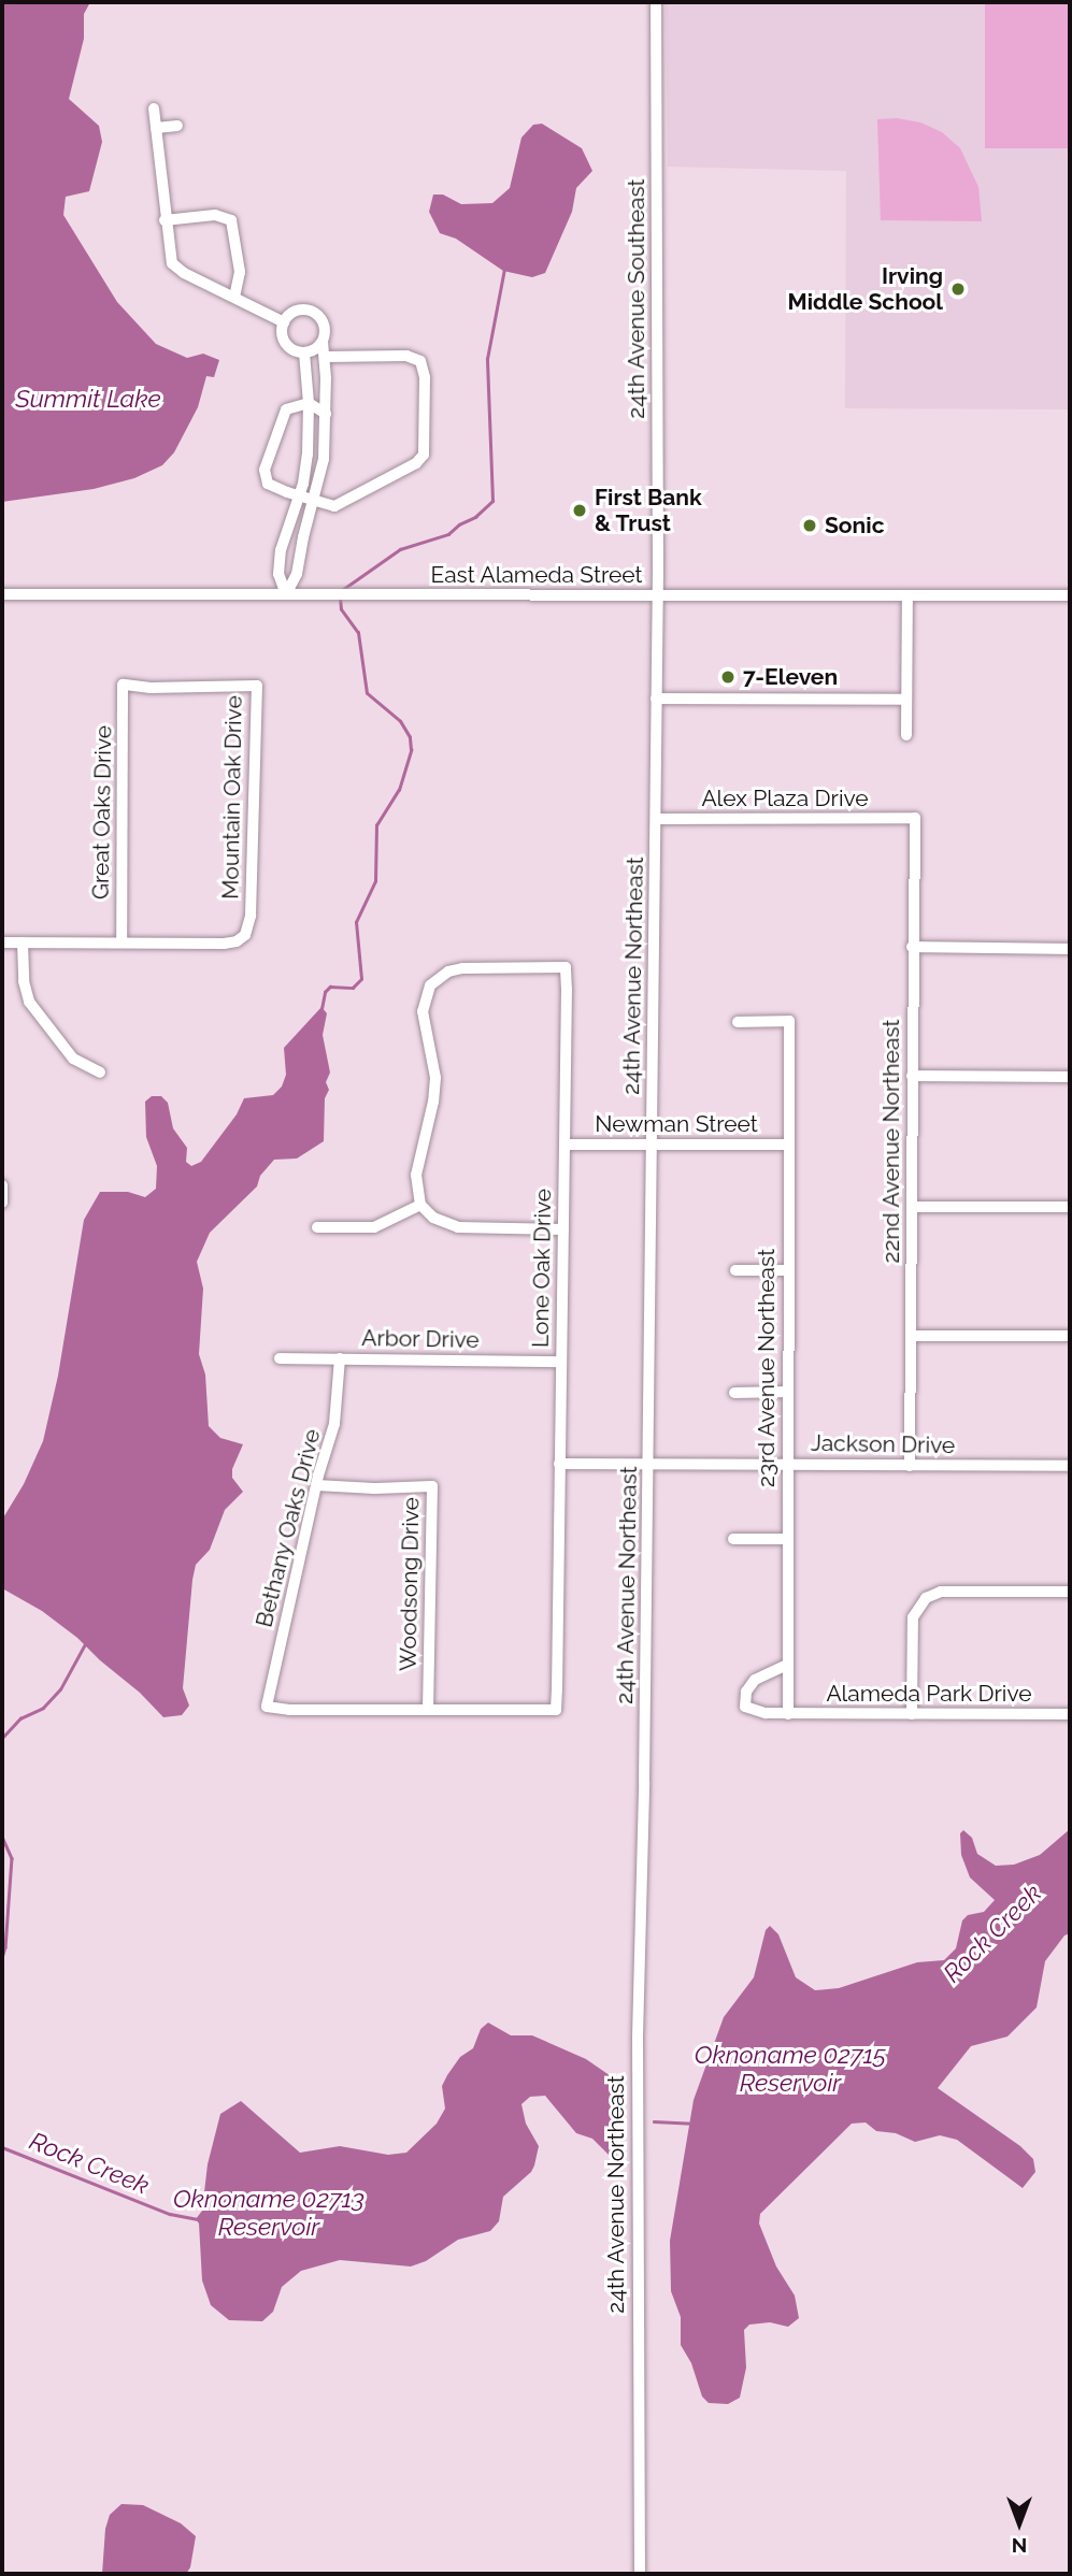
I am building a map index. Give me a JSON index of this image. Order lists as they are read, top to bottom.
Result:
{
  "streets": {
    "street": [
      "24th Avenue Southeast",
      "East Alameda Street",
      "Mountain Oak Drive",
      "Alex Plaza Drive",
      "Great Oaks Drive",
      "24th Avenue Northeast",
      "Newman Street",
      "22nd Avenue Northeast",
      "Lone Oak Drive",
      "Arbor Drive",
      "23rd Avenue Northeast",
      "Jackson Drive",
      "Bethany Oaks Drive",
      "Woodsong Drive",
      "Alameda Park Drive"
    ]
  },
  "crossings": [
    ["24th Avenue Southeast", "East Alameda Street"],
    ["24th Avenue Southeast", "24th Avenue Northeast"],
    ["East Alameda Street", "24th Avenue Northeast"],
    ["Mountain Oak Drive", "Great Oaks Drive"],
    ["Alex Plaza Drive", "24th Avenue Northeast"],
    ["Alex Plaza Drive", "22nd Avenue Northeast"],
    ["24th Avenue Northeast", "Newman Street"],
    ["24th Avenue Northeast", "Jackson Drive"],
    ["Newman Street", "Lone Oak Drive"],
    ["Newman Street", "23rd Avenue Northeast"],
    ["22nd Avenue Northeast", "Jackson Drive"],
    ["Lone Oak Drive", "Arbor Drive"],
    ["Lone Oak Drive", "Jackson Drive"],
    ["Lone Oak Drive", "Bethany Oaks Drive"],
    ["Lone Oak Drive", "Woodsong Drive"],
    ["Arbor Drive", "Bethany Oaks Drive"],
    ["23rd Avenue Northeast", "Jackson Drive"],
    ["23rd Avenue Northeast", "Alameda Park Drive"],
    ["Bethany Oaks Drive", "Woodsong Drive"]
  ],
  "water": [
    "Summit Lake",
    "Rock Creek",
    "Oknoname 02715 Reservoir",
    "Oknoname 02713 Reservoir"
  ],
  "places": [
    "Irving Middle School",
    "First Bank & Trust",
    "Sonic",
    "7-Eleven"
  ],
  "north": "bottom"
}
